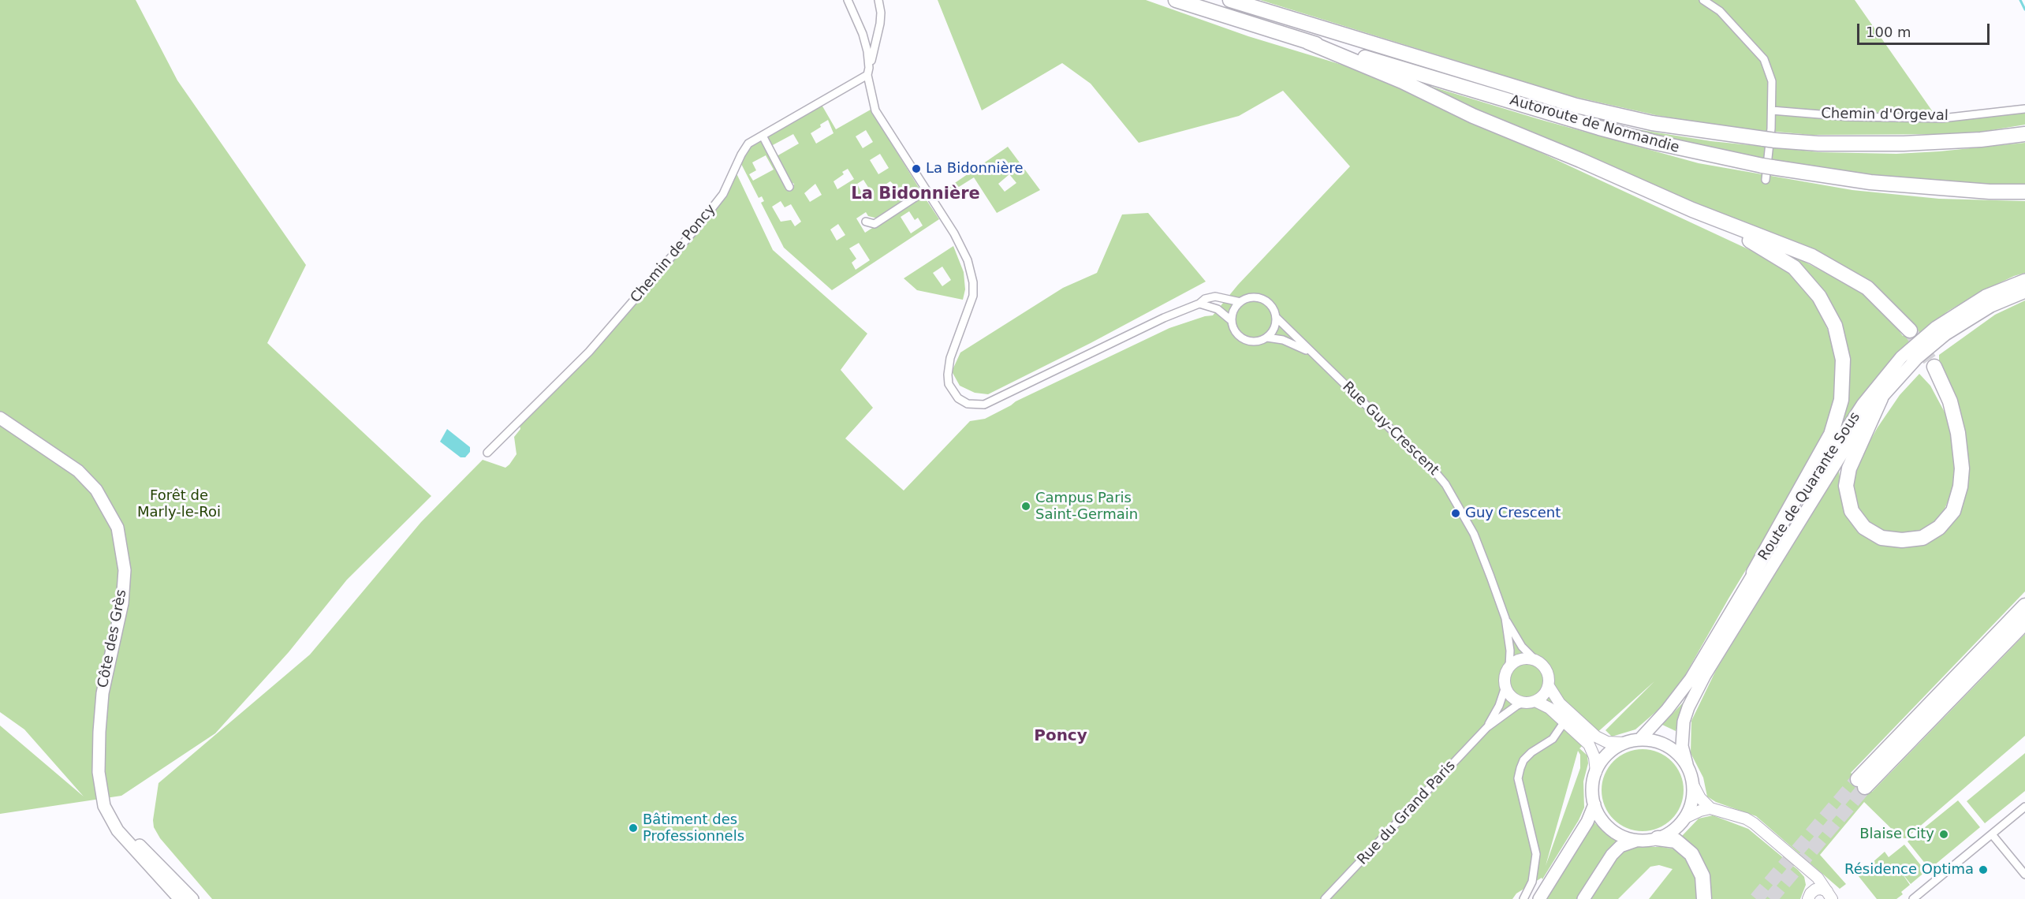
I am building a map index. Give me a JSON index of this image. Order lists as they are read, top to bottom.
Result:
{
  "streets": {
    "highway": ["Autoroute de Normandie"],
    "main road": ["Route de Quarante Sous", "Côte des Grès"],
    "street": [
      "Chemin d'Orgeval",
      "Chemin de Poncy",
      "Rue Guy-Crescent",
      "Rue du Grand Paris"
    ]
  },
  "crossings": [
    ["Rue Guy-Crescent", "Rue du Grand Paris"]
  ],
  "districts": ["La Bidonnière", "Poncy"],
  "parks": ["Forêt de Marly-le-Roi"],
  "places": [
    "La Bidonnière",
    "Campus Paris Saint-Germain",
    "Guy Crescent",
    "Bâtiment des Professionnels",
    "Blaise City",
    "Résidence Optima"
  ],
  "scale_bar": "100 m"
}
